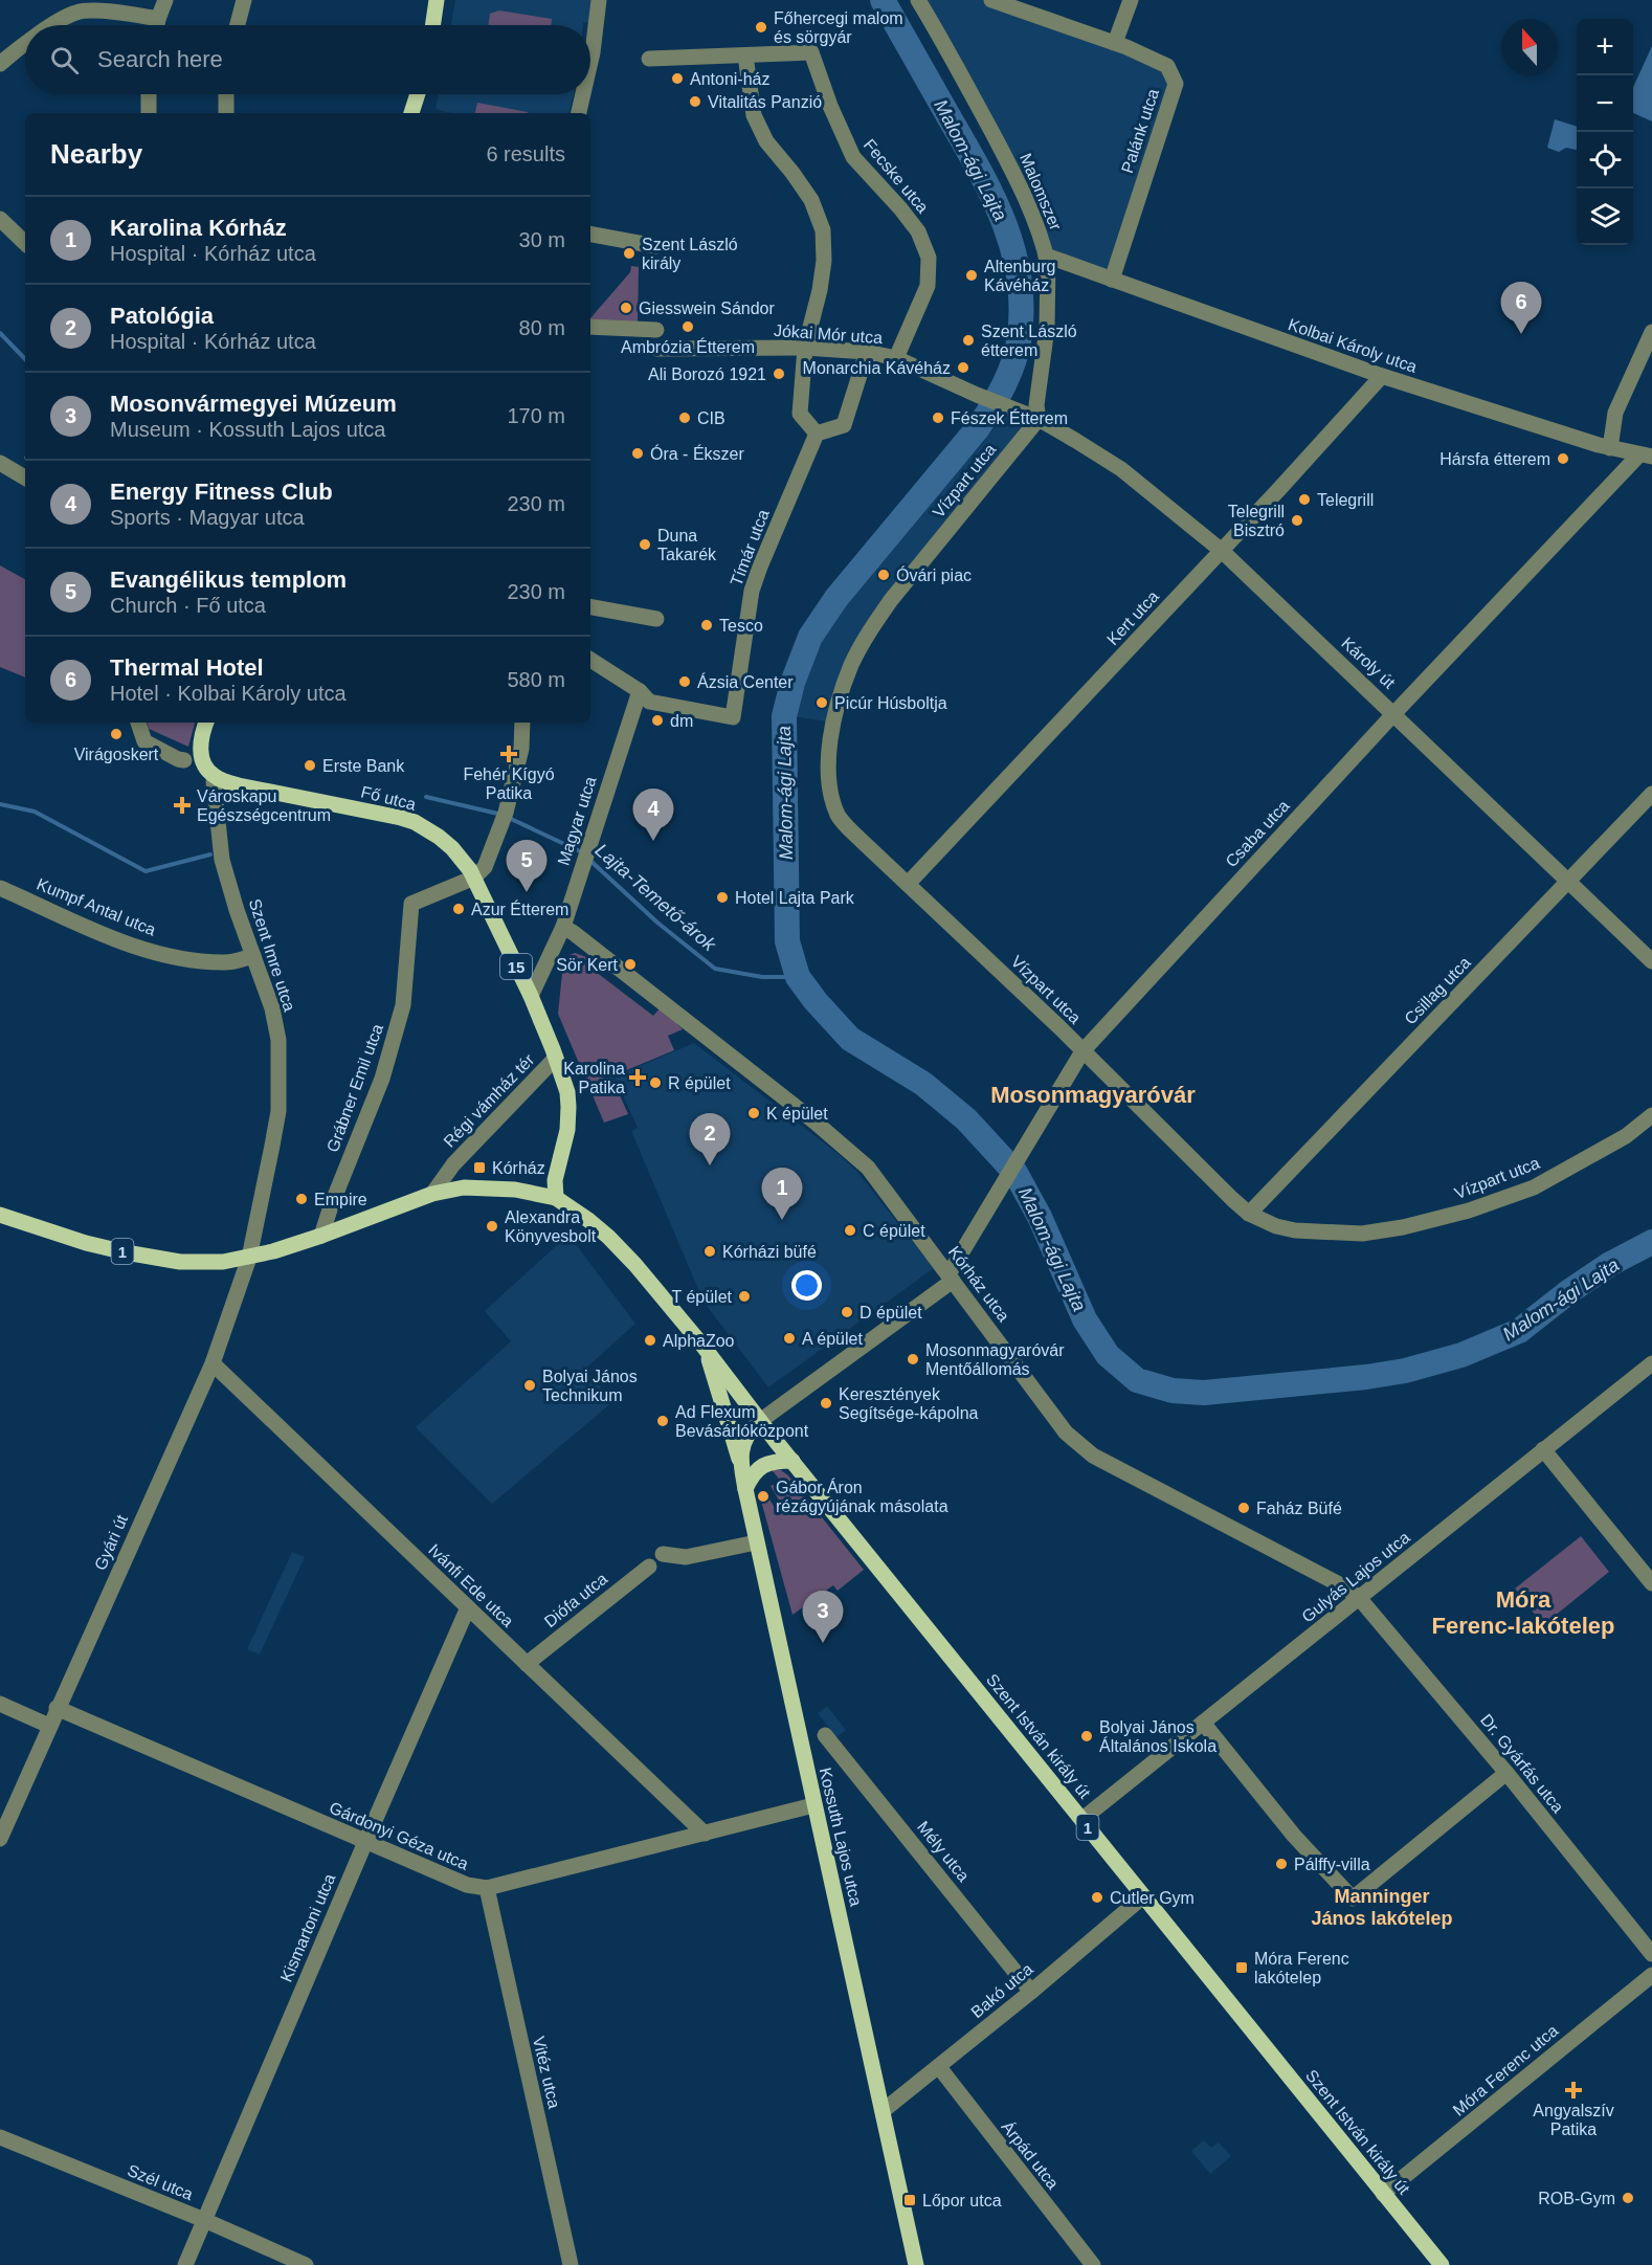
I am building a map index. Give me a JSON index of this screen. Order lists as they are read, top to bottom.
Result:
{
  "streets": {
    "main road": [
      "Fő utca",
      "15",
      "Régi vámház tér",
      "1",
      "Szent István király út",
      "Kossuth Lajos utca"
    ],
    "street": [
      "Palánk utca",
      "Fecske utca",
      "Malomszer",
      "Jókai Mór utca",
      "Kolbai Károly utca",
      "Vízpart utca",
      "Tímár utca",
      "Kert utca",
      "Károly út",
      "Magyar utca",
      "Csaba utca",
      "Kumpf Antal utca",
      "Szent Imre utca",
      "Csillag utca",
      "Grábner Emil utca",
      "Kórház utca",
      "Gyári út",
      "Gulyás Lajos utca",
      "Ivánfi Ede utca",
      "Diófa utca",
      "Dr. Gyárfás utca",
      "Gárdonyi Géza utca",
      "Mély utca",
      "Kismartoni utca",
      "Bakó utca",
      "Móra Ferenc utca",
      "Vitéz utca",
      "Árpád utca",
      "Szél utca"
    ]
  },
  "crossings": [
    ["Palánk utca", "Kolbai Károly utca"],
    ["Fecske utca", "Jókai Mór utca"],
    ["Malomszer", "Jókai Mór utca"],
    ["Malomszer", "Kolbai Károly utca"],
    ["Malomszer", "Vízpart utca"],
    ["Malomszer", "Károly út"],
    ["Jókai Mór utca", "Vízpart utca"],
    ["Jókai Mór utca", "Károly út"],
    ["Kolbai Károly utca", "Kert utca"],
    ["Kolbai Károly utca", "Csaba utca"],
    ["Vízpart utca", "Kert utca"],
    ["Vízpart utca", "Károly út"],
    ["Vízpart utca", "Csaba utca"],
    ["Vízpart utca", "Csillag utca"],
    ["Tímár utca", "Magyar utca"],
    ["Kert utca", "Károly út"],
    ["Károly út", "Csaba utca"],
    ["Károly út", "Csillag utca"],
    ["Fő utca", "Magyar utca"],
    ["Fő utca", "Szent Imre utca"],
    ["Fő utca", "Grábner Emil utca"],
    ["Fő utca", "Régi vámház tér"],
    ["Magyar utca", "Kórház utca"],
    ["Csaba utca", "Kórház utca"],
    ["Csaba utca", "Szent István király út"],
    ["Csaba utca", "Kossuth Lajos utca"],
    ["Kumpf Antal utca", "Szent Imre utca"],
    ["Szent Imre utca", "1"],
    ["Szent Imre utca", "Gyári út"],
    ["Grábner Emil utca", "1"],
    ["Régi vámház tér", "1"],
    ["1", "Gyári út"],
    ["1", "Szent István király út"],
    ["Kórház utca", "Gulyás Lajos utca"],
    ["Kórház utca", "Dr. Gyárfás utca"],
    ["Gyári út", "Ivánfi Ede utca"],
    ["Gyári út", "Gárdonyi Géza utca"],
    ["Gulyás Lajos utca", "Szent István király út"],
    ["Gulyás Lajos utca", "Dr. Gyárfás utca"],
    ["Ivánfi Ede utca", "Diófa utca"],
    ["Ivánfi Ede utca", "Gárdonyi Géza utca"],
    ["Ivánfi Ede utca", "Kismartoni utca"],
    ["Szent István király út", "Kossuth Lajos utca"],
    ["Szent István király út", "Bakó utca"],
    ["Szent István király út", "Móra Ferenc utca"],
    ["Gárdonyi Géza utca", "Kossuth Lajos utca"],
    ["Gárdonyi Géza utca", "Kismartoni utca"],
    ["Gárdonyi Géza utca", "Vitéz utca"],
    ["Kossuth Lajos utca", "Bakó utca"],
    ["Mély utca", "Bakó utca"],
    ["Kismartoni utca", "Szél utca"],
    ["Bakó utca", "Árpád utca"]
  ],
  "districts": ["Mosonmagyaróvár", "Móra Ferenc-lakótelep", "Manninger János lakótelep"],
  "water": ["Malom-ági Lajta", "Lajta-Temető-árok"],
  "places": {
    "other": [
      "Főhercegi malom és sörgyár",
      "Antoni-ház",
      "Vitalitás Panzió",
      "Szent László király",
      "Altenburg Kávéház",
      "Giesswein Sándor",
      "Ambrózia Étterem",
      "Szent László étterem",
      "Monarchia Kávéház",
      "Ali Borozó 1921",
      "CIB",
      "Fészek Étterem",
      "Óra - Ékszer",
      "Hársfa étterem",
      "Telegrill",
      "Telegrill Bisztró",
      "Duna Takarék",
      "Óvári piac",
      "Tesco",
      "Ázsia Center",
      "Picúr Húsboltja",
      "dm",
      "Virágoskert",
      "Erste Bank",
      "Hotel Lajta Park",
      "Azur Étterem",
      "Sör Kert",
      "R épület",
      "K épület",
      "Empire",
      "Alexandra Könyvesbolt",
      "C épület",
      "Kórházi büfé",
      "T épület",
      "D épület",
      "A épület",
      "AlphaZoo",
      "Mosonmagyaróvár Mentőállomás",
      "Bolyai János Technikum",
      "Keresztények Segítsége-kápolna",
      "Ad Flexum Bevásárlóközpont",
      "Gábor Áron rézágyújának másolata",
      "Faház Büfé",
      "Bolyai János Általános Iskola",
      "Pálffy-villa",
      "Cutler Gym",
      "ROB-Gym"
    ],
    "health": [
      "Fehér Kígyó Patika",
      "Városkapu Egészségcentrum",
      "Karolina Patika",
      "Angyalszív Patika"
    ],
    "transit": ["Kórház", "Móra Ferenc lakótelep", "Lőpor utca"]
  },
  "north": "top",
  "page": {
    "map_buttons": ["+", "−"],
    "search": "Search here",
    "heading": ["Nearby", "6 results"],
    "list": [
      {
        "mark": "1",
        "name": "Karolina Kórház",
        "note": "Hospital · Kórház utca",
        "value": "30 m"
      },
      {
        "mark": "2",
        "name": "Patológia",
        "note": "Hospital · Kórház utca",
        "value": "80 m"
      },
      {
        "mark": "3",
        "name": "Mosonvármegyei Múzeum",
        "note": "Museum · Kossuth Lajos utca",
        "value": "170 m"
      },
      {
        "mark": "4",
        "name": "Energy Fitness Club",
        "note": "Sports · Magyar utca",
        "value": "230 m"
      },
      {
        "mark": "5",
        "name": "Evangélikus templom",
        "note": "Church · Fő utca",
        "value": "230 m"
      },
      {
        "mark": "6",
        "name": "Thermal Hotel",
        "note": "Hotel · Kolbai Károly utca",
        "value": "580 m"
      }
    ],
    "pins": [
      "6",
      "4",
      "5",
      "2",
      "1",
      "3"
    ]
  }
}
